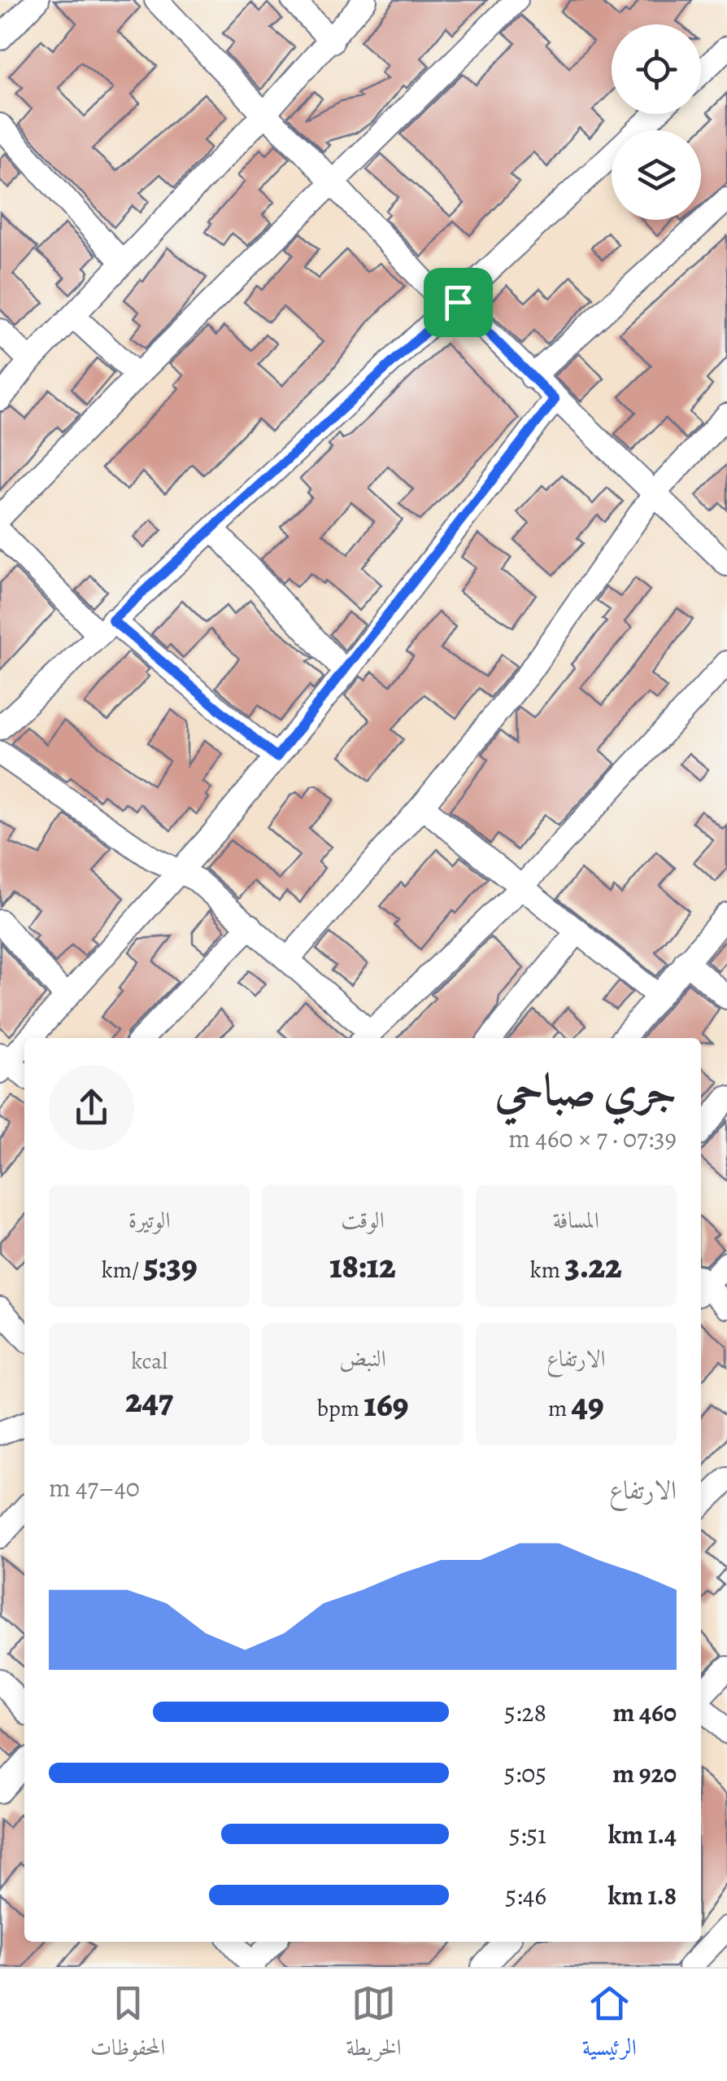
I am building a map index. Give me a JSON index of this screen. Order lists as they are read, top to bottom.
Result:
{
  "page": {
    "heading": ["جري صباحي", "07:39 · 7 × 460 m"],
    "stats": [
      ["المسافة", "3.22 km"],
      ["الوقت", "18:12"],
      ["الوتيرة", "5:39 /km"],
      ["الارتفاع", "49 m"],
      ["النبض", "169 bpm"],
      ["kcal", "247"]
    ],
    "chart": ["الارتفاع", "40–47 m"],
    "list": [
      {
        "name": "460 m",
        "note": "5:28"
      },
      {
        "name": "920 m",
        "note": "5:05"
      },
      {
        "name": "1.4 km",
        "note": "5:51"
      },
      {
        "name": "1.8 km",
        "note": "5:46"
      }
    ],
    "tabs": ["الرئيسية", "الخريطة", "المحفوظات"]
  }
}
